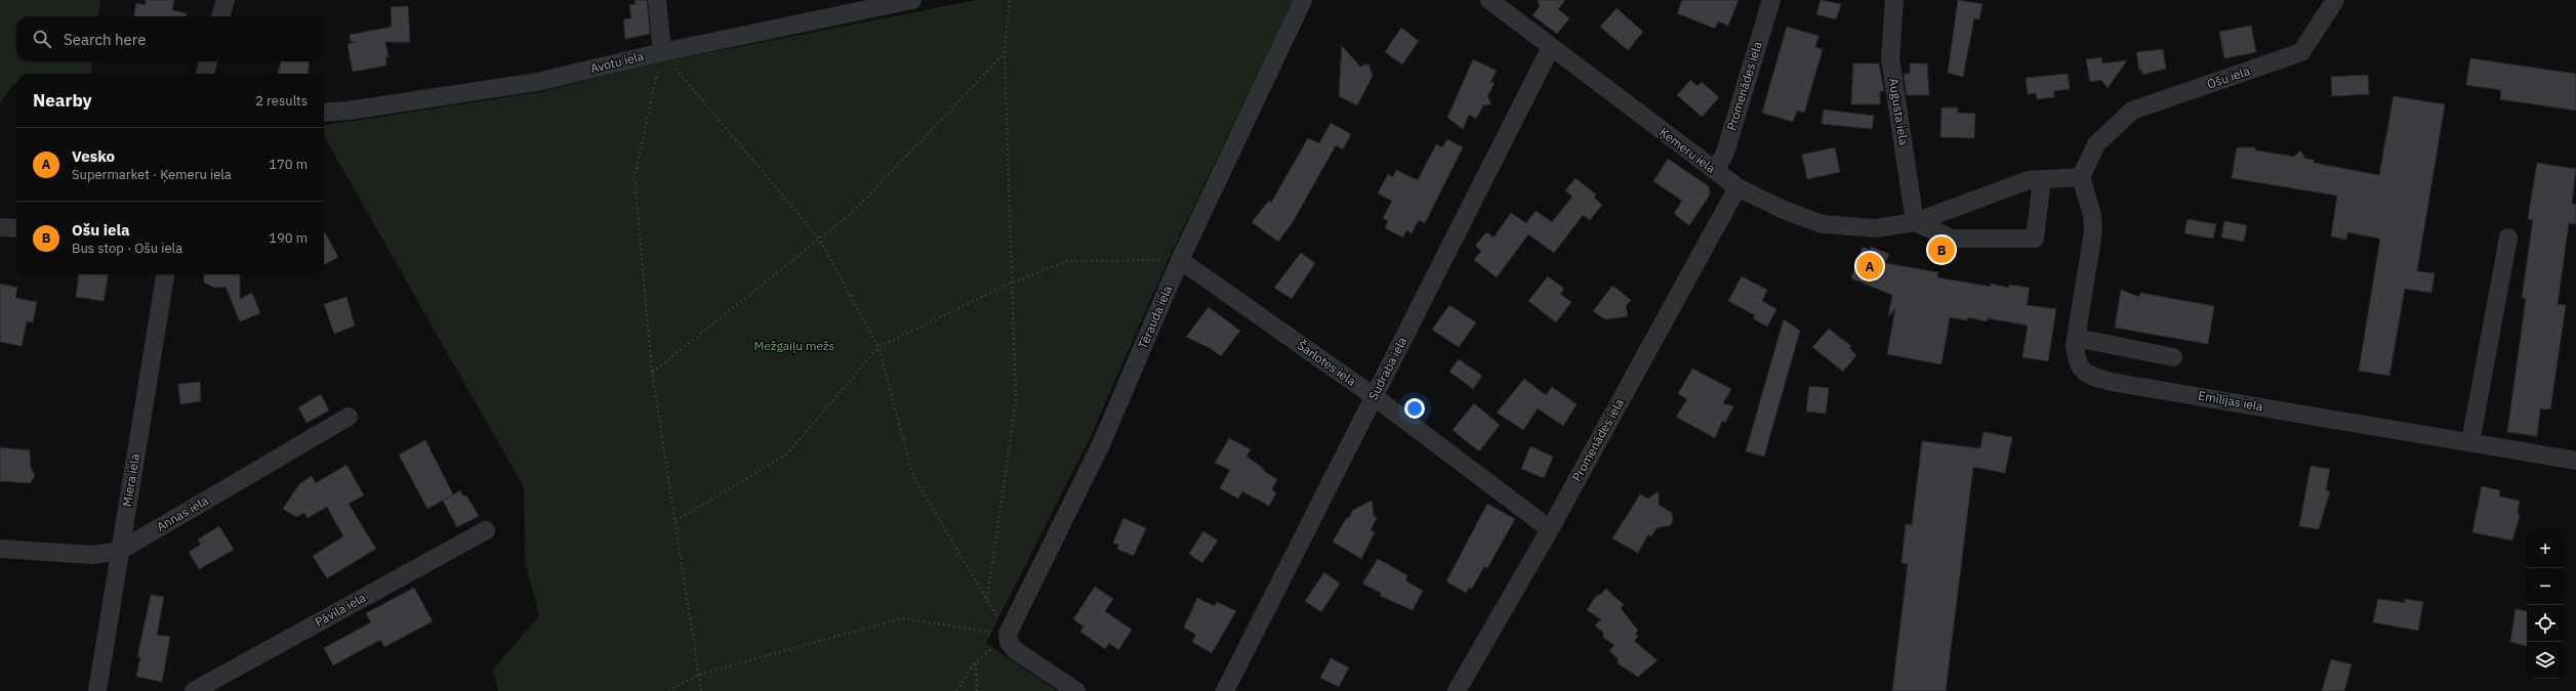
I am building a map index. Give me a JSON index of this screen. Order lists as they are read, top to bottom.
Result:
{
  "streets": {
    "street": [
      "Avotu iela",
      "Ošu iela",
      "Promenādes iela",
      "Augusta iela",
      "Ķemeru iela",
      "Tērauda iela",
      "Šarlotes iela",
      "Sudraba iela",
      "Emīlijas iela",
      "Miera iela",
      "Annas iela",
      "Pāvila iela"
    ]
  },
  "crossings": [
    ["Ošu iela", "Emīlijas iela"],
    ["Promenādes iela", "Ķemeru iela"],
    ["Promenādes iela", "Šarlotes iela"],
    ["Augusta iela", "Ķemeru iela"],
    ["Ķemeru iela", "Sudraba iela"],
    ["Tērauda iela", "Šarlotes iela"],
    ["Šarlotes iela", "Sudraba iela"],
    ["Miera iela", "Annas iela"]
  ],
  "parks": ["Mežgaiļu mežs"],
  "page": {
    "search": "Search here",
    "heading": ["Nearby", "2 results"],
    "list": [
      {
        "mark": "A",
        "name": "Vesko",
        "note": "Supermarket · Ķemeru iela",
        "value": "170 m"
      },
      {
        "mark": "B",
        "name": "Ošu iela",
        "note": "Bus stop · Ošu iela",
        "value": "190 m"
      }
    ],
    "pins": ["B", "A"],
    "map_buttons": ["+", "−"]
  }
}
